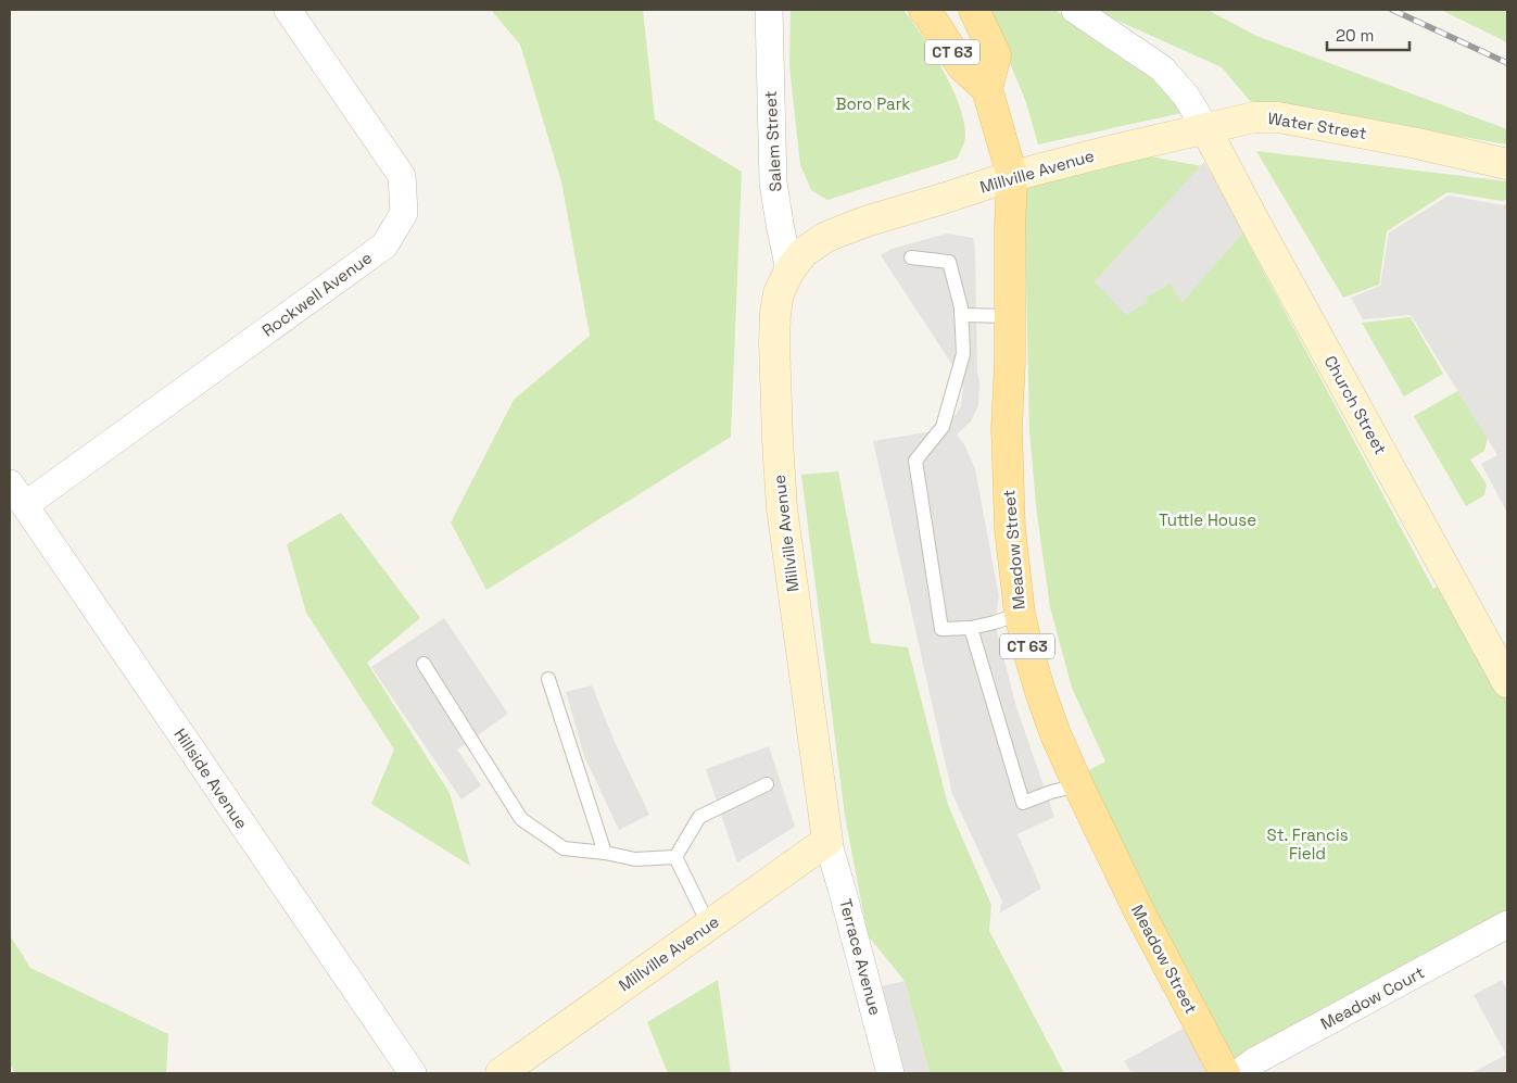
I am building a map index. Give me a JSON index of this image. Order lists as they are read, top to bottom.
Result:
{
  "streets": {
    "main road": ["CT 63", "Meadow Street"],
    "street": [
      "Water Street",
      "Salem Street",
      "Millville Avenue",
      "Rockwell Avenue",
      "Church Street",
      "Hillside Avenue",
      "Terrace Avenue",
      "Meadow Court"
    ]
  },
  "crossings": [
    ["CT 63", "Millville Avenue"],
    ["CT 63", "Meadow Street"],
    ["Water Street", "Millville Avenue"],
    ["Water Street", "Church Street"],
    ["Salem Street", "Millville Avenue"],
    ["Millville Avenue", "Church Street"],
    ["Millville Avenue", "Meadow Street"],
    ["Millville Avenue", "Terrace Avenue"],
    ["Rockwell Avenue", "Hillside Avenue"]
  ],
  "parks": ["Boro Park", "Tuttle House", "St. Francis Field"],
  "scale_bar": "20 m"
}
